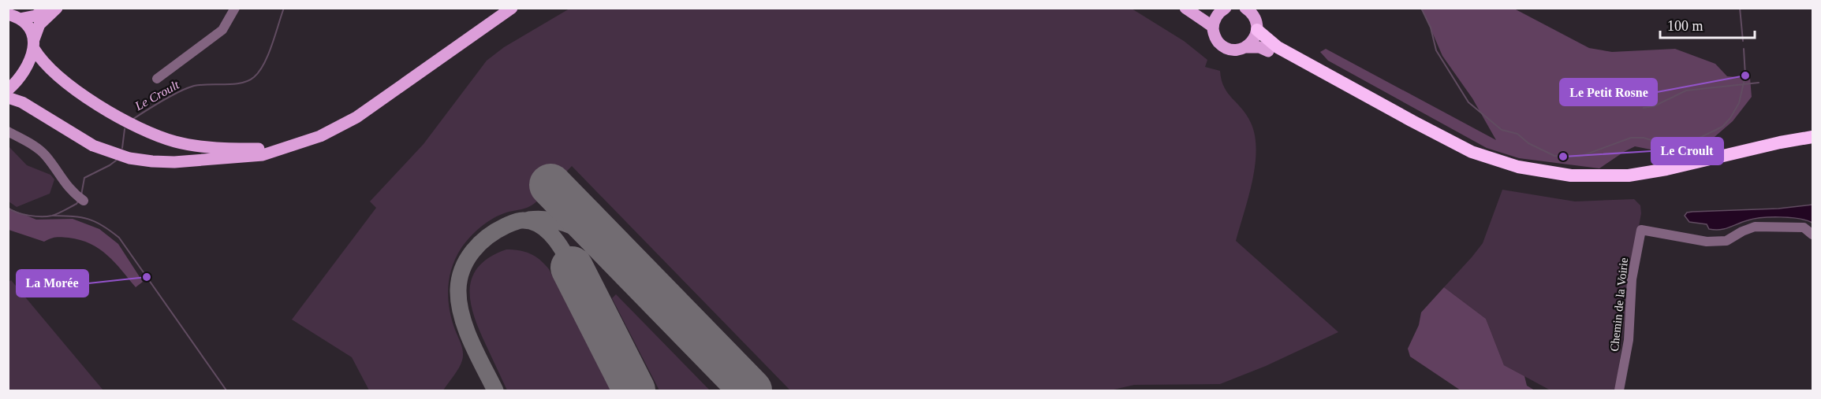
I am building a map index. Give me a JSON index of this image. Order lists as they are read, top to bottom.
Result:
{
  "streets": {
    "street": ["Chemin de la Voirie"]
  },
  "water": ["Le Croult"],
  "places": ["Le Petit Rosne", "Le Croult", "La Morée"],
  "scale_bar": "100 m"
}
